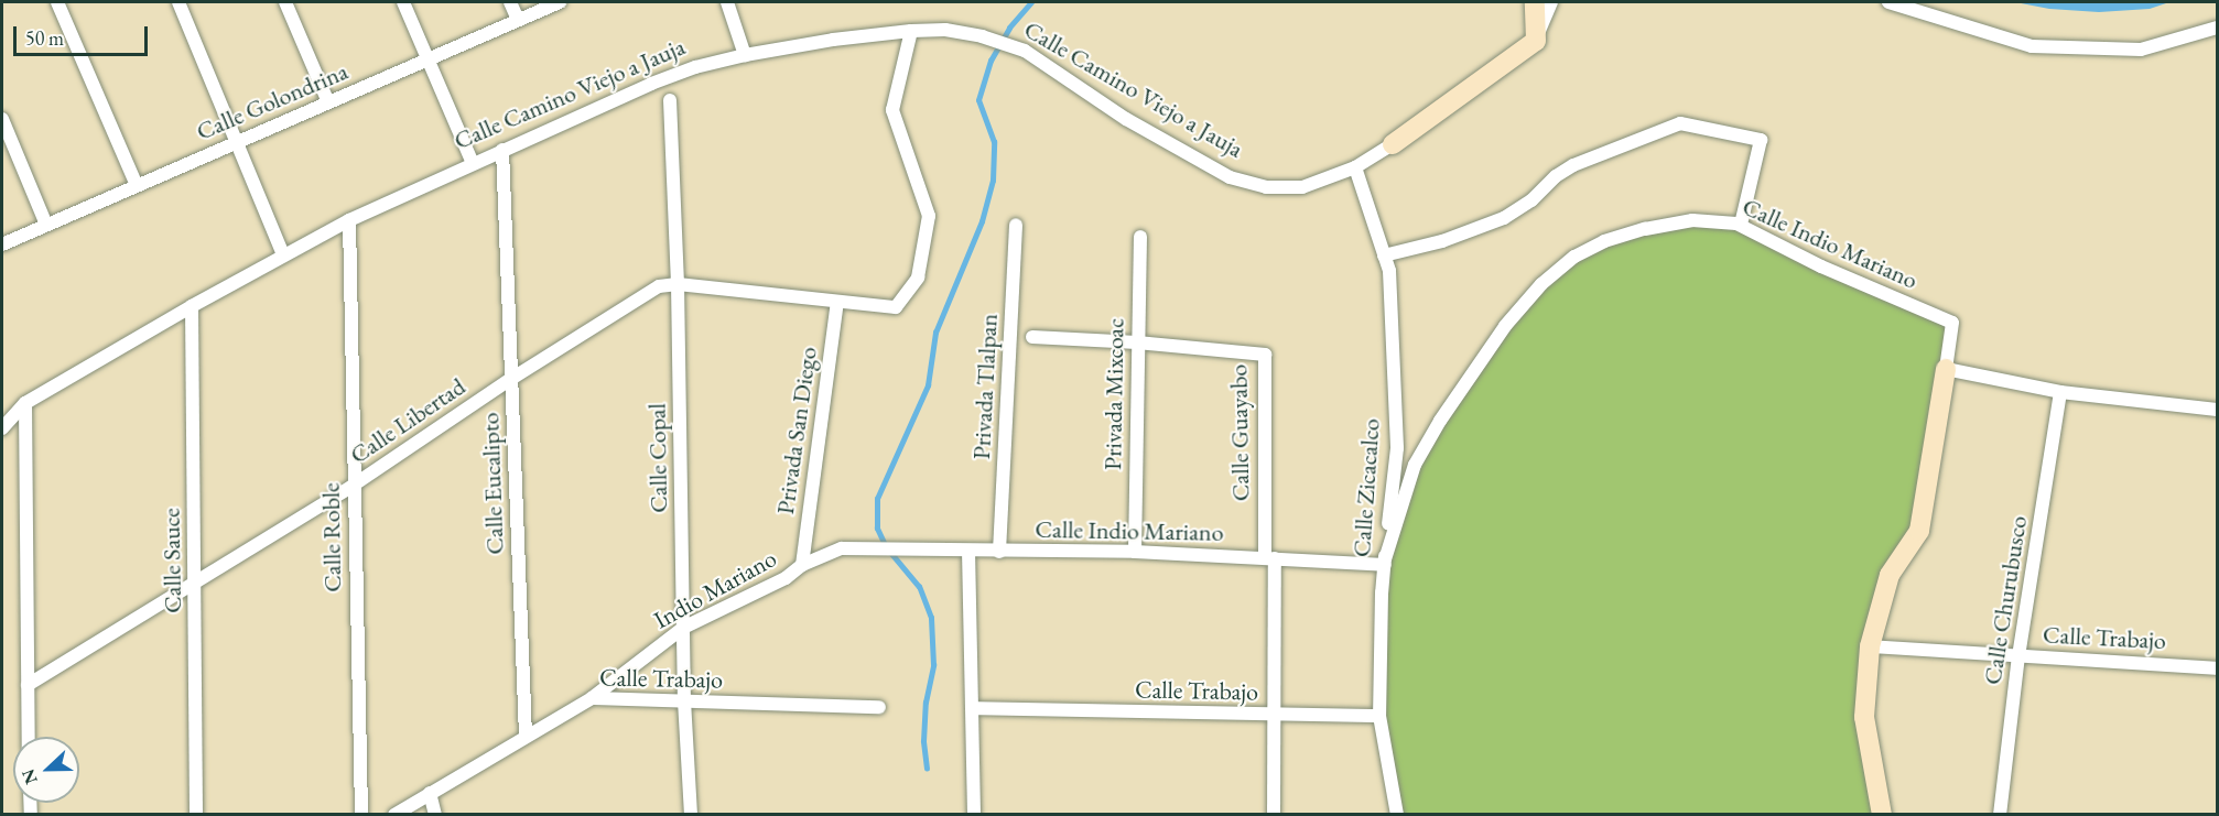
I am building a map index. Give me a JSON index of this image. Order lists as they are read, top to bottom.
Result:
{
  "streets": {
    "street": [
      "Calle Camino Viejo a Jauja",
      "Calle Golondrina",
      "Calle Indio Mariano",
      "Privada Tlalpan",
      "Privada Mixcoac",
      "Calle Libertad",
      "Privada San Diego",
      "Calle Guayabo",
      "Calle Copal",
      "Calle Eucalipto",
      "Calle Zicacalco",
      "Calle Roble",
      "Calle Sauce",
      "Indio Mariano",
      "Calle Churubusco",
      "Calle Trabajo"
    ]
  },
  "crossings": [
    ["Calle Camino Viejo a Jauja", "Calle Libertad"],
    ["Calle Camino Viejo a Jauja", "Calle Eucalipto"],
    ["Calle Camino Viejo a Jauja", "Calle Zicacalco"],
    ["Calle Camino Viejo a Jauja", "Calle Roble"],
    ["Calle Camino Viejo a Jauja", "Calle Sauce"],
    ["Calle Indio Mariano", "Privada Tlalpan"],
    ["Calle Indio Mariano", "Privada Mixcoac"],
    ["Calle Indio Mariano", "Calle Guayabo"],
    ["Calle Indio Mariano", "Calle Zicacalco"],
    ["Calle Indio Mariano", "Indio Mariano"],
    ["Privada Mixcoac", "Calle Guayabo"],
    ["Calle Libertad", "Privada San Diego"],
    ["Calle Libertad", "Calle Copal"],
    ["Calle Libertad", "Calle Eucalipto"],
    ["Calle Libertad", "Calle Roble"],
    ["Calle Libertad", "Calle Sauce"],
    ["Privada San Diego", "Indio Mariano"],
    ["Calle Guayabo", "Calle Trabajo"],
    ["Calle Copal", "Indio Mariano"],
    ["Calle Copal", "Calle Trabajo"],
    ["Calle Eucalipto", "Calle Trabajo"],
    ["Calle Zicacalco", "Calle Trabajo"],
    ["Indio Mariano", "Calle Trabajo"],
    ["Calle Churubusco", "Calle Trabajo"]
  ],
  "scale_bar": "50 m",
  "north": "left"
}
